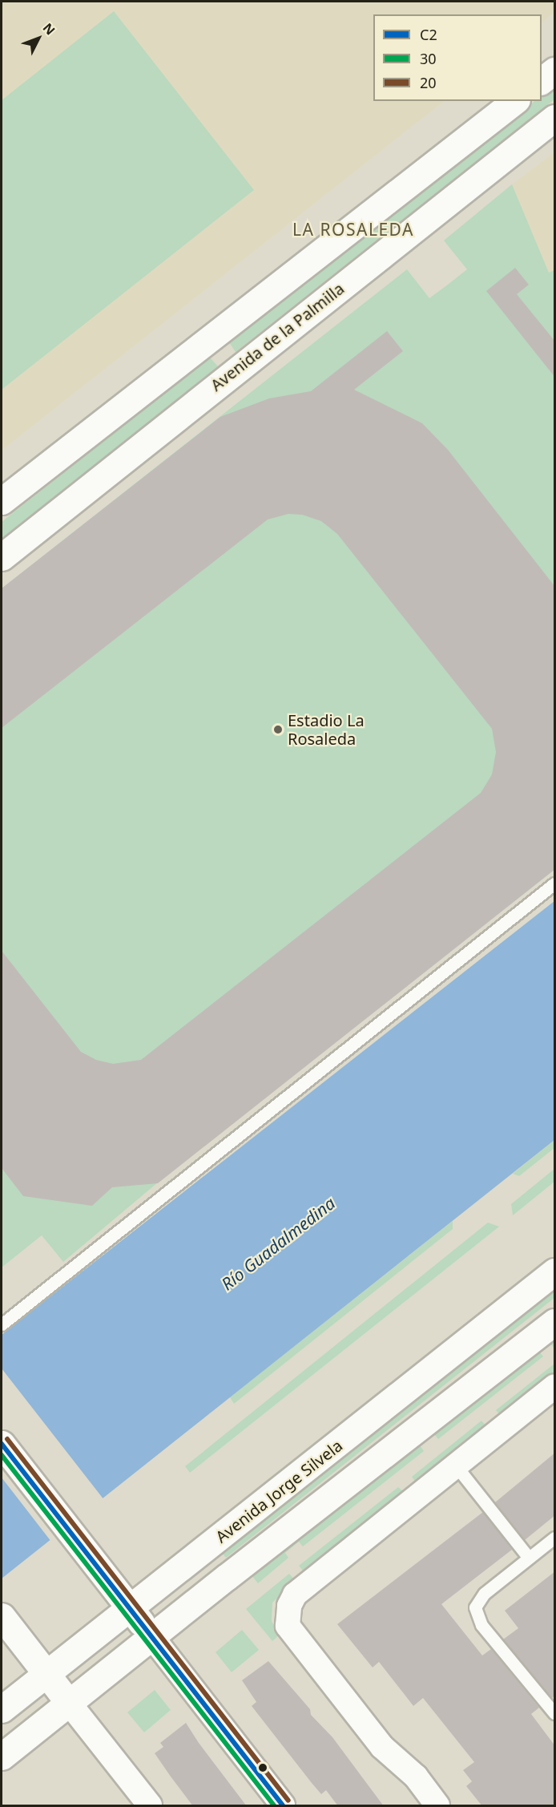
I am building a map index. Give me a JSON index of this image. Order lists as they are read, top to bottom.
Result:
{
  "streets": {
    "main road": ["Avenida de la Palmilla", "Avenida Jorge Silvela"]
  },
  "districts": ["LA ROSALEDA"],
  "water": ["Río Guadalmedina"],
  "places": ["Estadio La Rosaleda"],
  "lines": ["transit line 20", "transit line C2", "transit line 30"],
  "legend": ["C2", "30", "20"],
  "north": "top right"
}
